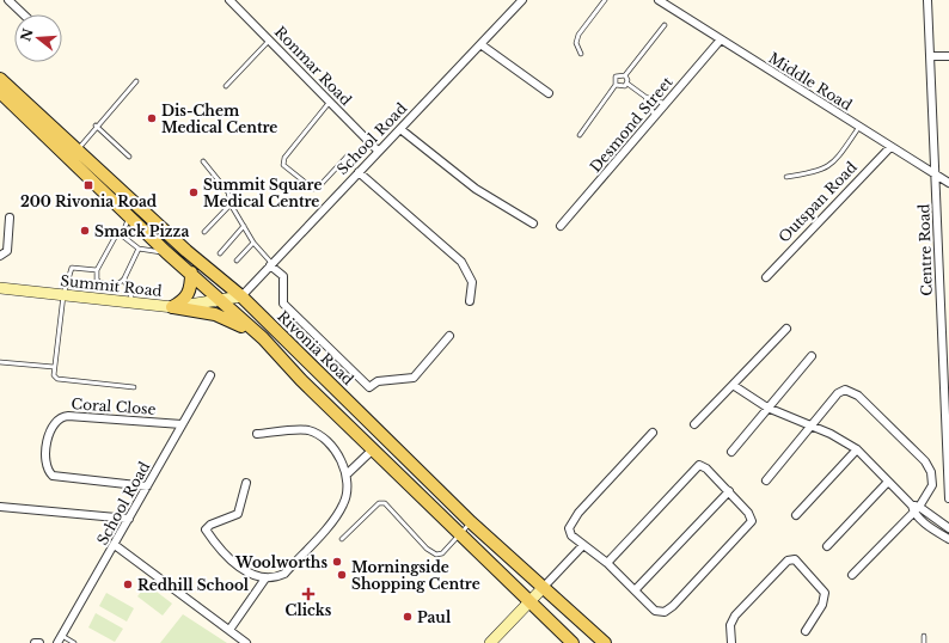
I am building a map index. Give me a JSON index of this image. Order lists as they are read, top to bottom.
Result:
{
  "streets": {
    "main road": ["Summit Road", "Rivonia Road"],
    "street": [
      "Ronmar Road",
      "Middle Road",
      "Desmond Street",
      "School Road",
      "Outspan Road",
      "Centre Road",
      "Coral Close"
    ]
  },
  "crossings": [
    ["Ronmar Road", "School Road"],
    ["Middle Road", "Desmond Street"],
    ["Middle Road", "Outspan Road"],
    ["Middle Road", "Centre Road"],
    ["School Road", "Summit Road"],
    ["School Road", "Rivonia Road"],
    ["School Road", "Coral Close"],
    ["Summit Road", "Rivonia Road"]
  ],
  "places": {
    "other": [
      "Dis-Chem Medical Centre",
      "Summit Square Medical Centre",
      "Smack Pizza",
      "Woolworths",
      "Morningside Shopping Centre",
      "Redhill School",
      "Paul"
    ],
    "transit": ["200 Rivonia Road"],
    "health": ["Clicks"]
  },
  "north": "left"
}
